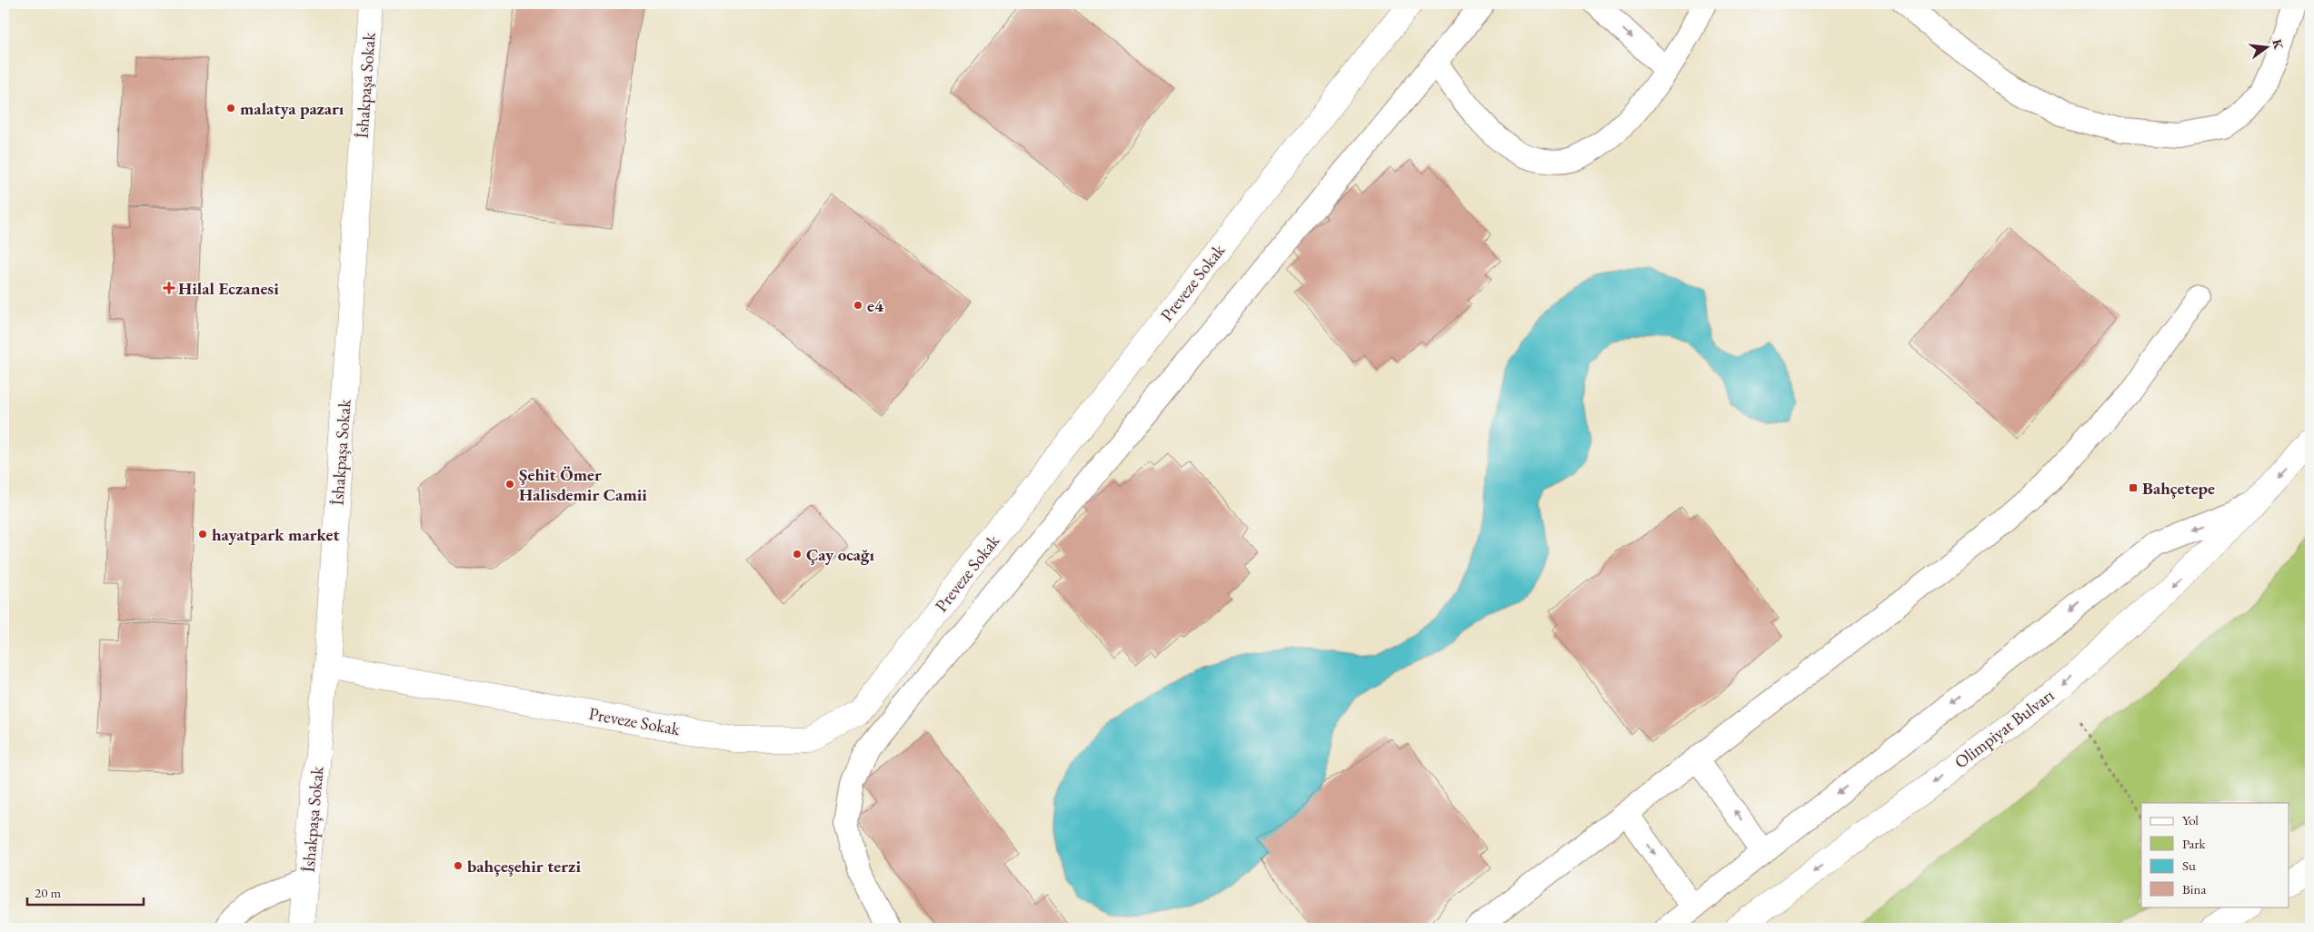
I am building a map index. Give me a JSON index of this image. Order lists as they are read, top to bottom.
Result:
{
  "streets": {
    "main road": ["İshakpaşa Sokak", "Preveze Sokak", "Olimpiyat Bulvarı"]
  },
  "crossings": [
    ["İshakpaşa Sokak", "Preveze Sokak"]
  ],
  "one_way": ["Olimpiyat Bulvarı"],
  "places": {
    "other": [
      "malatya pazarı",
      "e4",
      "Şehit Ömer Halisdemir Camii",
      "hayatpark market",
      "Çay ocağı",
      "bahçeşehir terzi"
    ],
    "health": ["Hilal Eczanesi"],
    "transit": ["Bahçetepe"]
  },
  "legend": [
    "Yol",
    "Park",
    "Su",
    "Bina"
  ],
  "scale_bar": "20 m",
  "north": "right"
}
